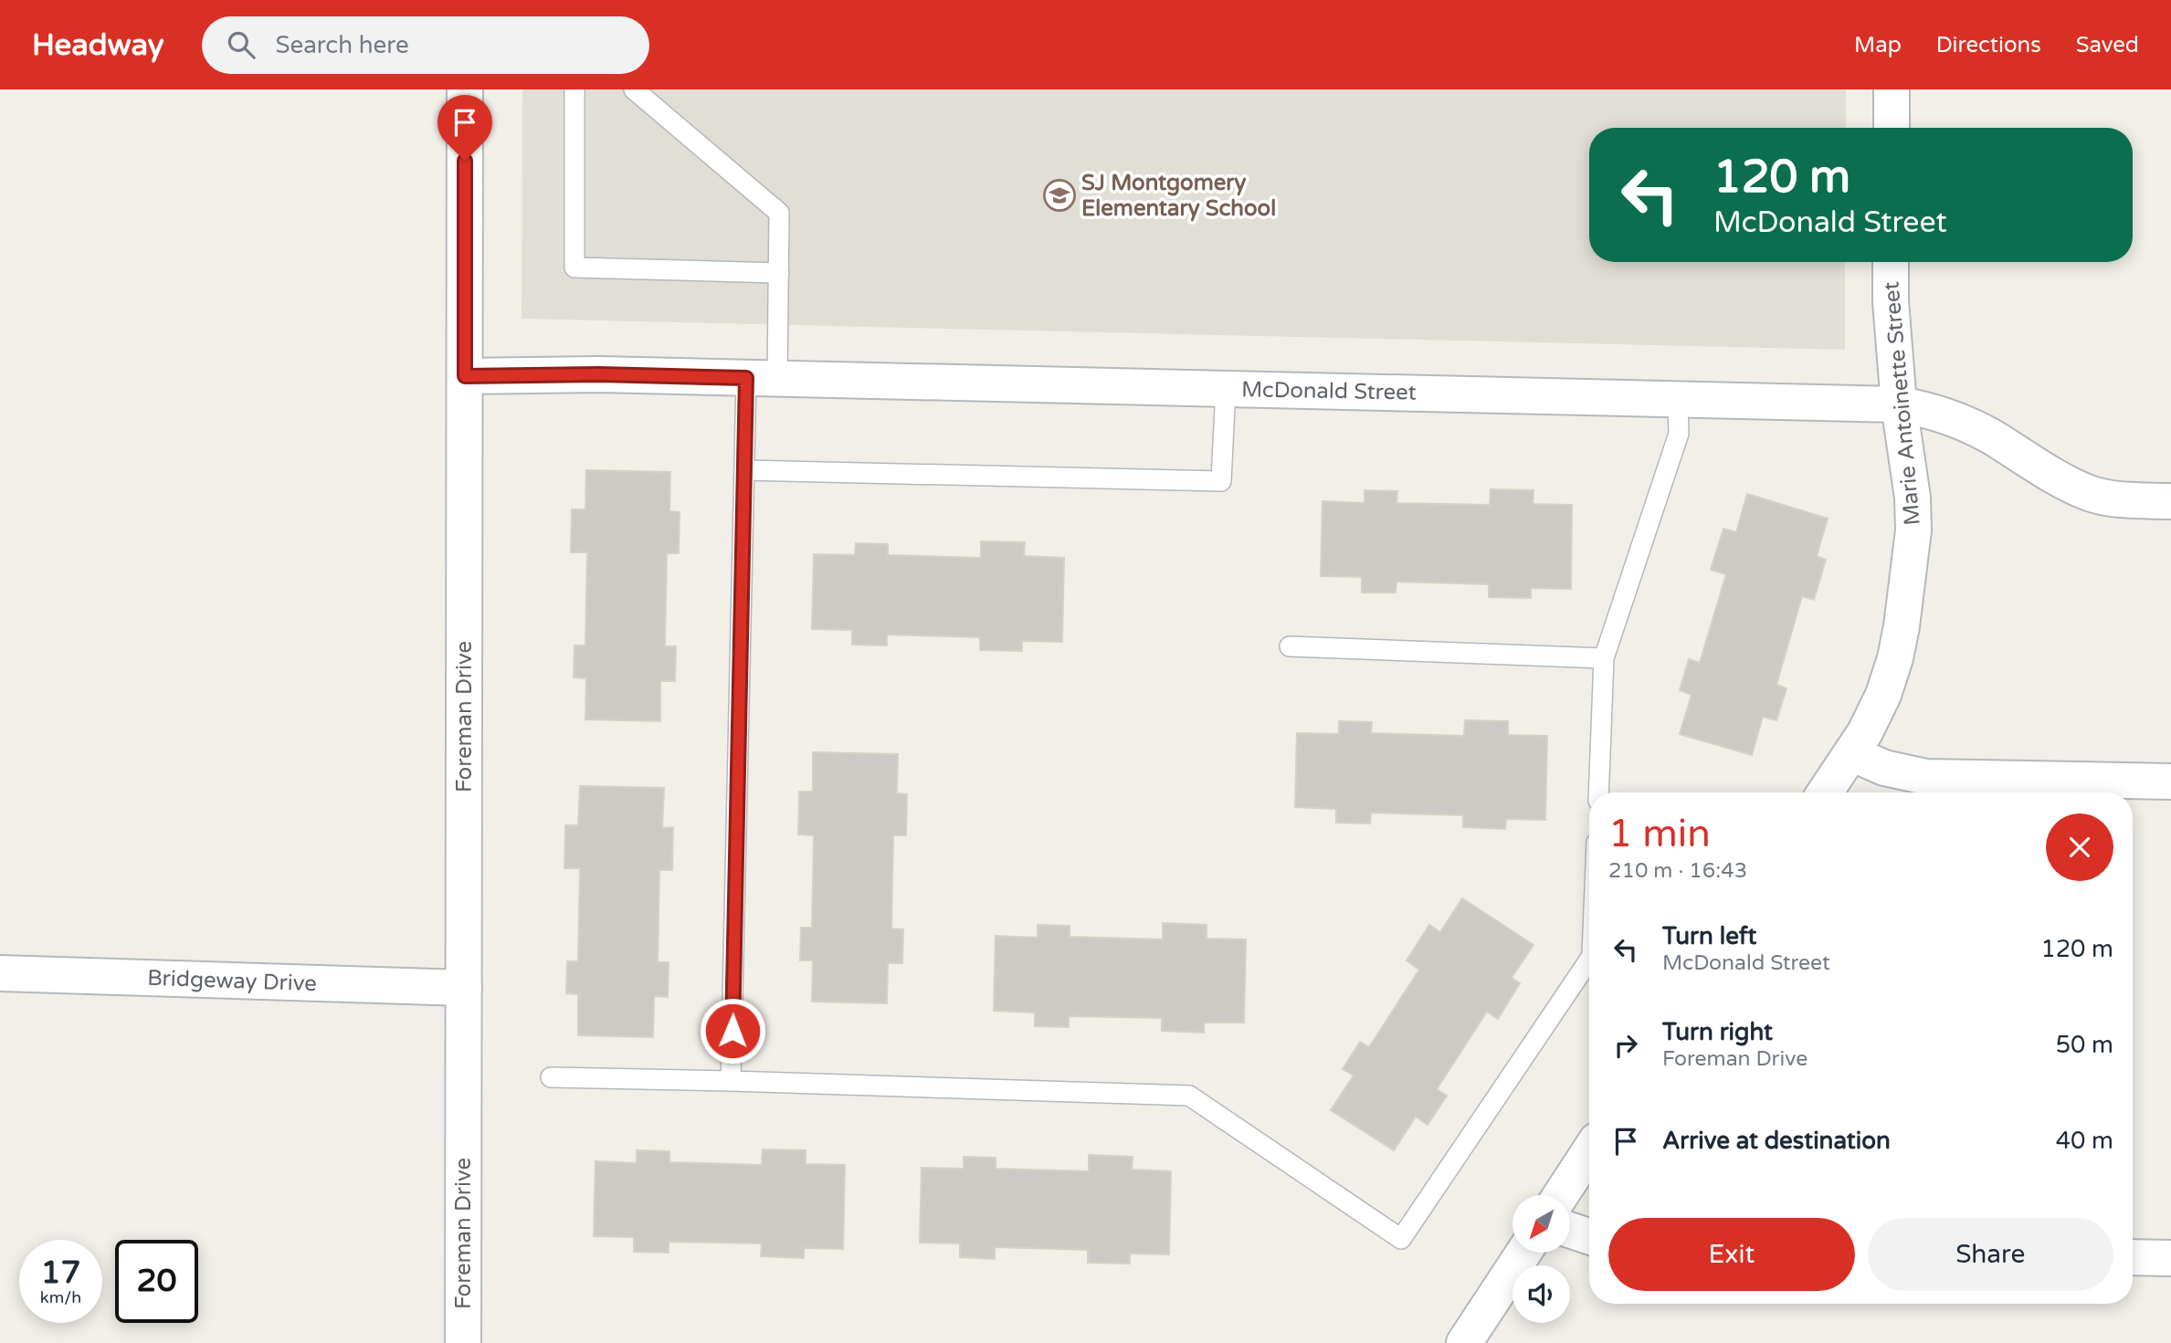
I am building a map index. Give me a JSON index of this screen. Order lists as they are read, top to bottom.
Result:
{
  "streets": {
    "street": [
      "McDonald Street",
      "Marie Antoinette Street",
      "Foreman Drive",
      "Bridgeway Drive"
    ]
  },
  "crossings": [
    ["McDonald Street", "Marie Antoinette Street"],
    ["McDonald Street", "Foreman Drive"],
    ["Foreman Drive", "Bridgeway Drive"]
  ],
  "places": {
    "school or university": ["SJ Montgomery Elementary School"]
  },
  "north": "bottom left",
  "page": {
    "header": "Headway",
    "search": "Search here",
    "nav": ["Map", "Directions", "Saved"],
    "turn": ["120 m", "McDonald Street"],
    "heading": ["1 min", "210 m · 16:43"],
    "list": [
      {
        "name": "Turn left",
        "note": "McDonald Street",
        "value": "120 m"
      },
      {
        "name": "Turn right",
        "note": "Foreman Drive",
        "value": "50 m"
      },
      {
        "name": "Arrive at destination",
        "value": "40 m"
      }
    ],
    "buttons": ["Exit", "Share"],
    "speed": "17 km/h",
    "limit": "20"
  }
}
